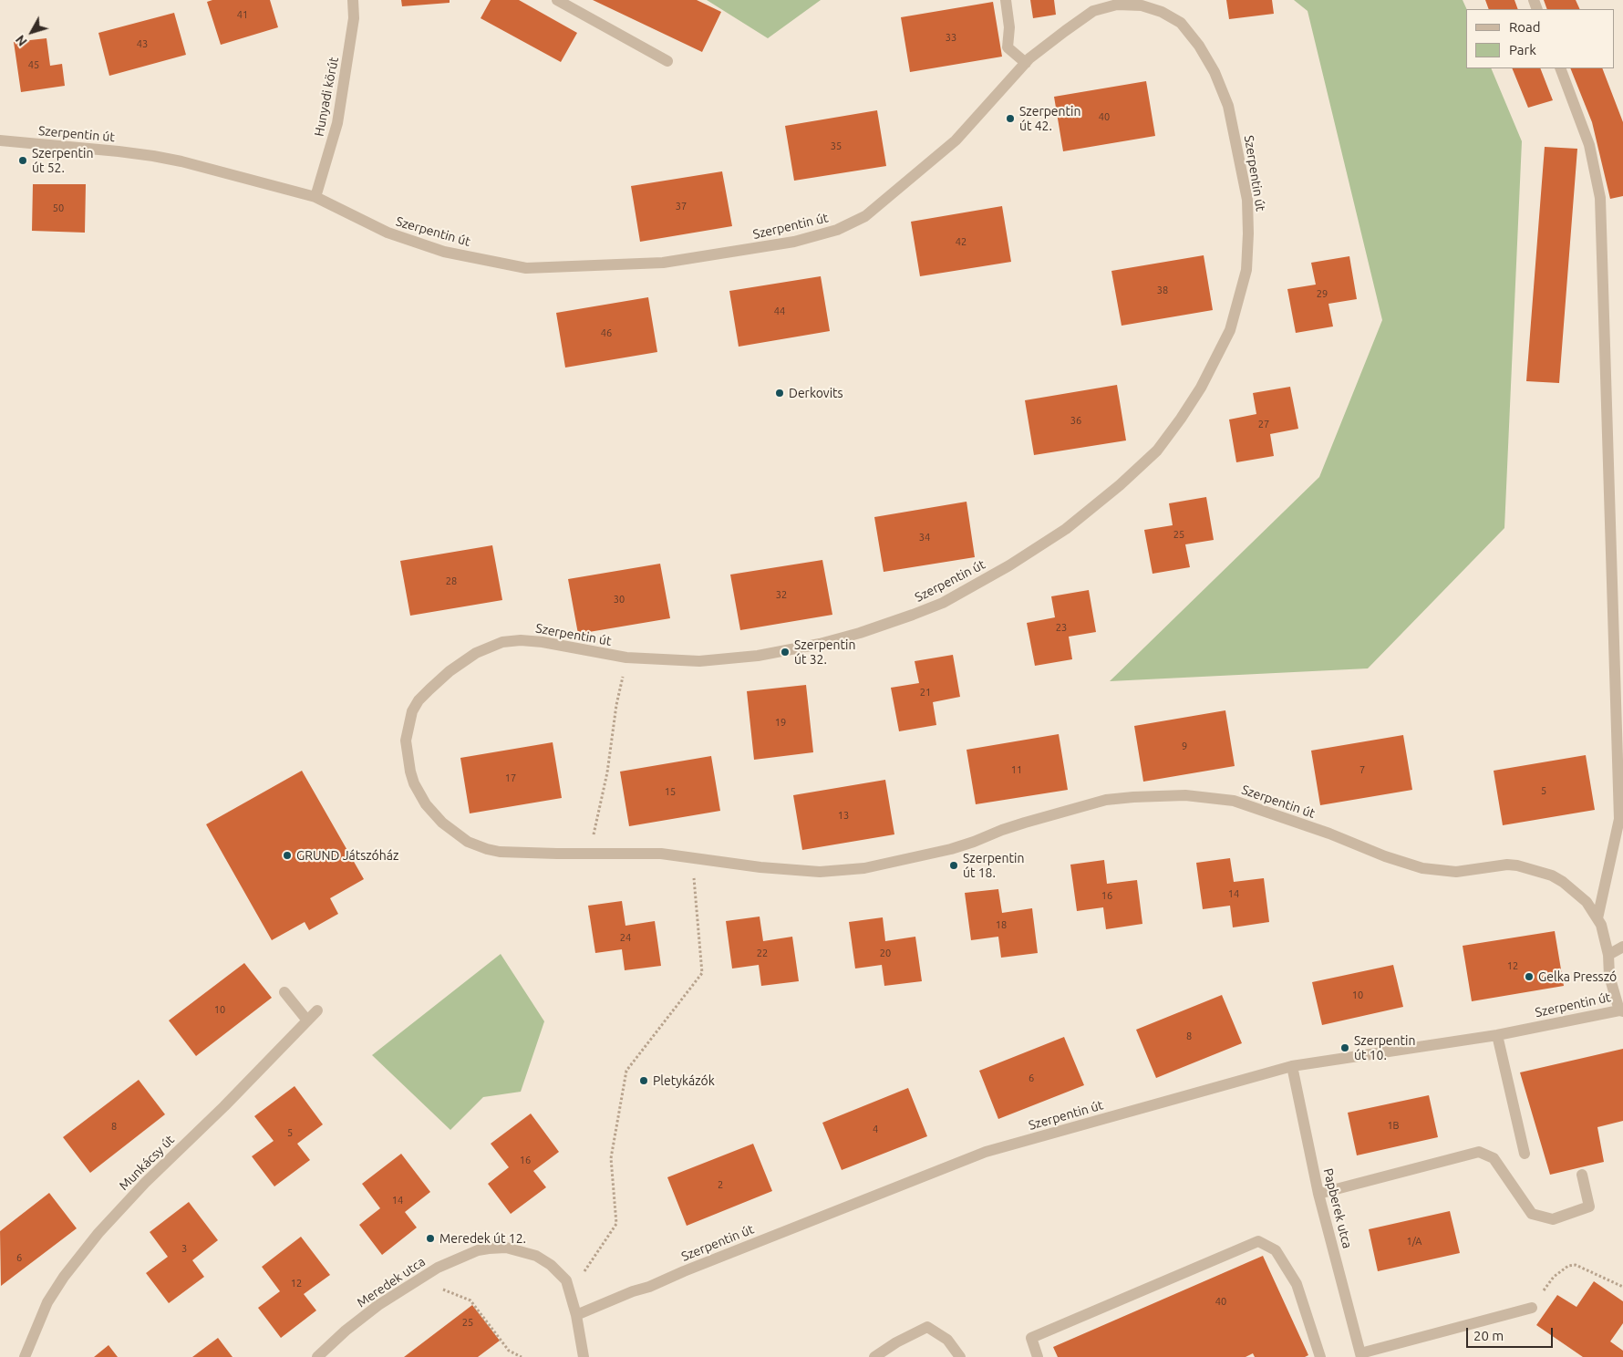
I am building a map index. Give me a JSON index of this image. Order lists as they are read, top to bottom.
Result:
{
  "streets": {
    "street": [
      "Hunyadi körút",
      "Szerpentin út",
      "Munkácsy út",
      "Papberek utca",
      "Meredek utca"
    ]
  },
  "crossings": [
    ["Hunyadi körút", "Szerpentin út"],
    ["Szerpentin út", "Papberek utca"],
    ["Szerpentin út", "Meredek utca"]
  ],
  "places": [
    "Szerpentin út 42.",
    "Szerpentin út 52.",
    "Derkovits",
    "Szerpentin út 32.",
    "GRUND Játszóház",
    "Szerpentin út 18.",
    "Gelka Presszó",
    "Szerpentin út 10.",
    "Pletykázók",
    "Meredek út 12."
  ],
  "house_numbers": [
    "41",
    "33",
    "43",
    "45",
    "40",
    "35",
    "37",
    "50",
    "42",
    "38",
    "29",
    "44",
    "46",
    "36",
    "27",
    "25",
    "34",
    "28",
    "32",
    "30",
    "23",
    "21",
    "19",
    "9",
    "11",
    "7",
    "17",
    "5",
    "15",
    "13",
    "14",
    "16",
    "18",
    "24",
    "22",
    "20",
    "12",
    "10",
    "10",
    "8",
    "6",
    "1B",
    "8",
    "4",
    "5",
    "16",
    "2",
    "14",
    "1/A",
    "3",
    "6",
    "12",
    "40",
    "25"
  ],
  "legend": ["Road", "Park"],
  "scale_bar": "20 m",
  "north": "bottom left"
}
